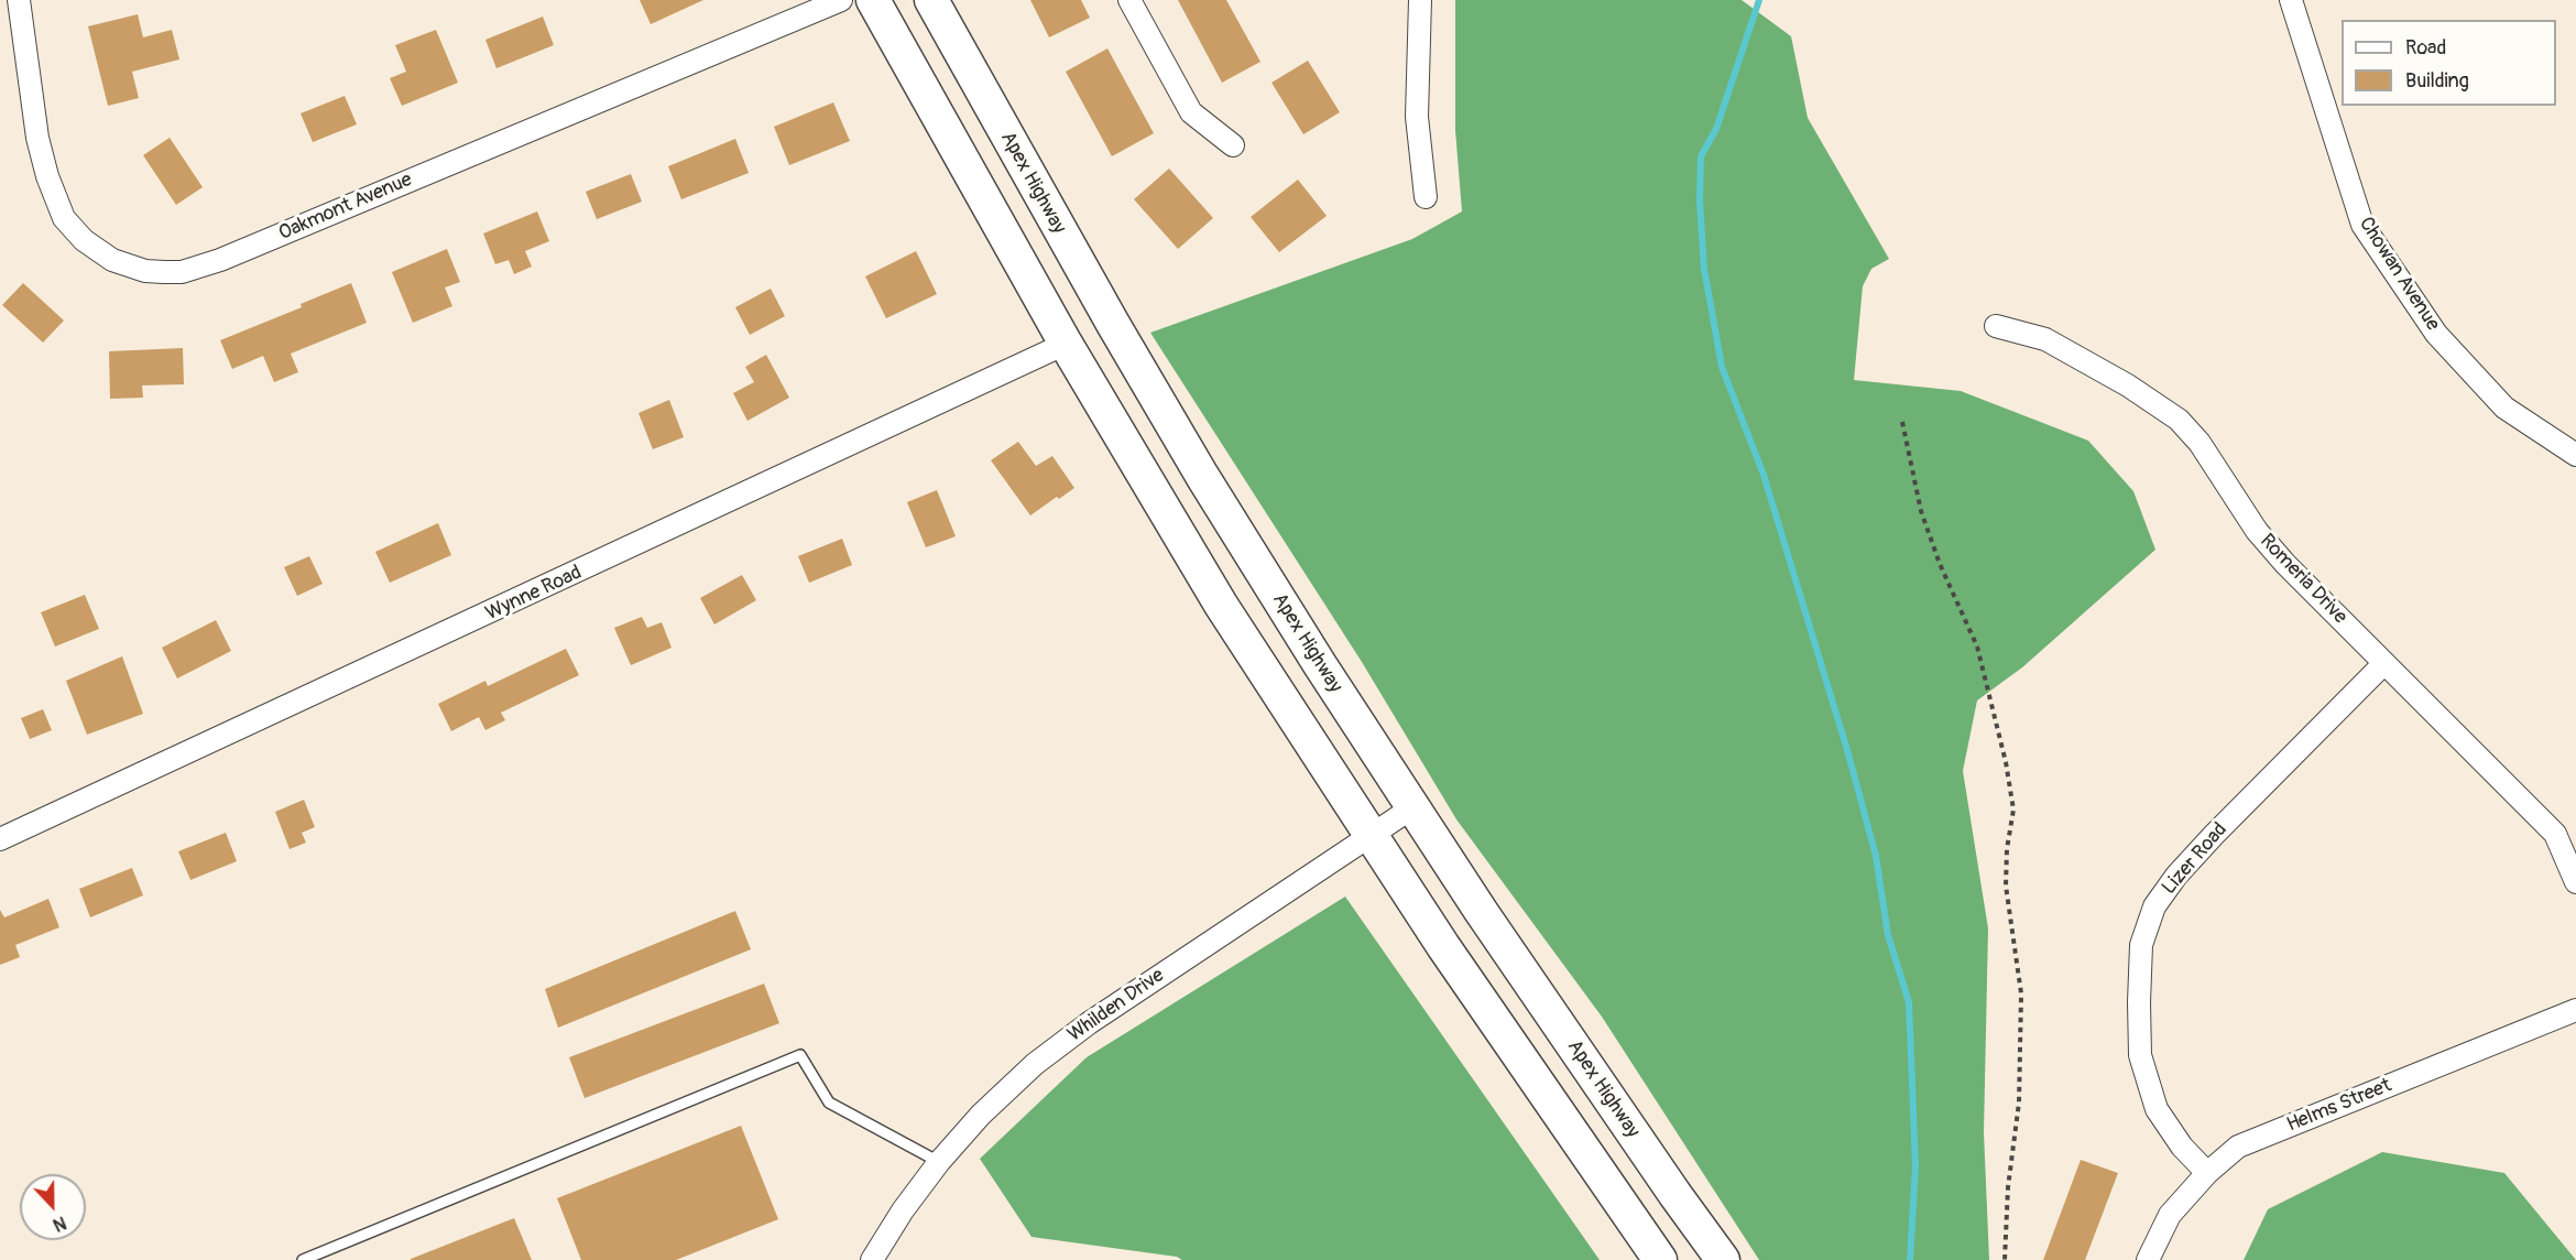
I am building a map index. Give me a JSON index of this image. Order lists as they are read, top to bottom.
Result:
{
  "streets": {
    "main road": ["Apex Highway"],
    "street": [
      "Oakmont Avenue",
      "Chowan Avenue",
      "Romeria Drive",
      "Wynne Road",
      "Lizer Road",
      "Whilden Drive",
      "Helms Street"
    ]
  },
  "crossings": [
    ["Apex Highway", "Whilden Drive"],
    ["Romeria Drive", "Lizer Road"],
    ["Lizer Road", "Helms Street"]
  ],
  "legend": ["Road", "Building"],
  "north": "bottom"
}
